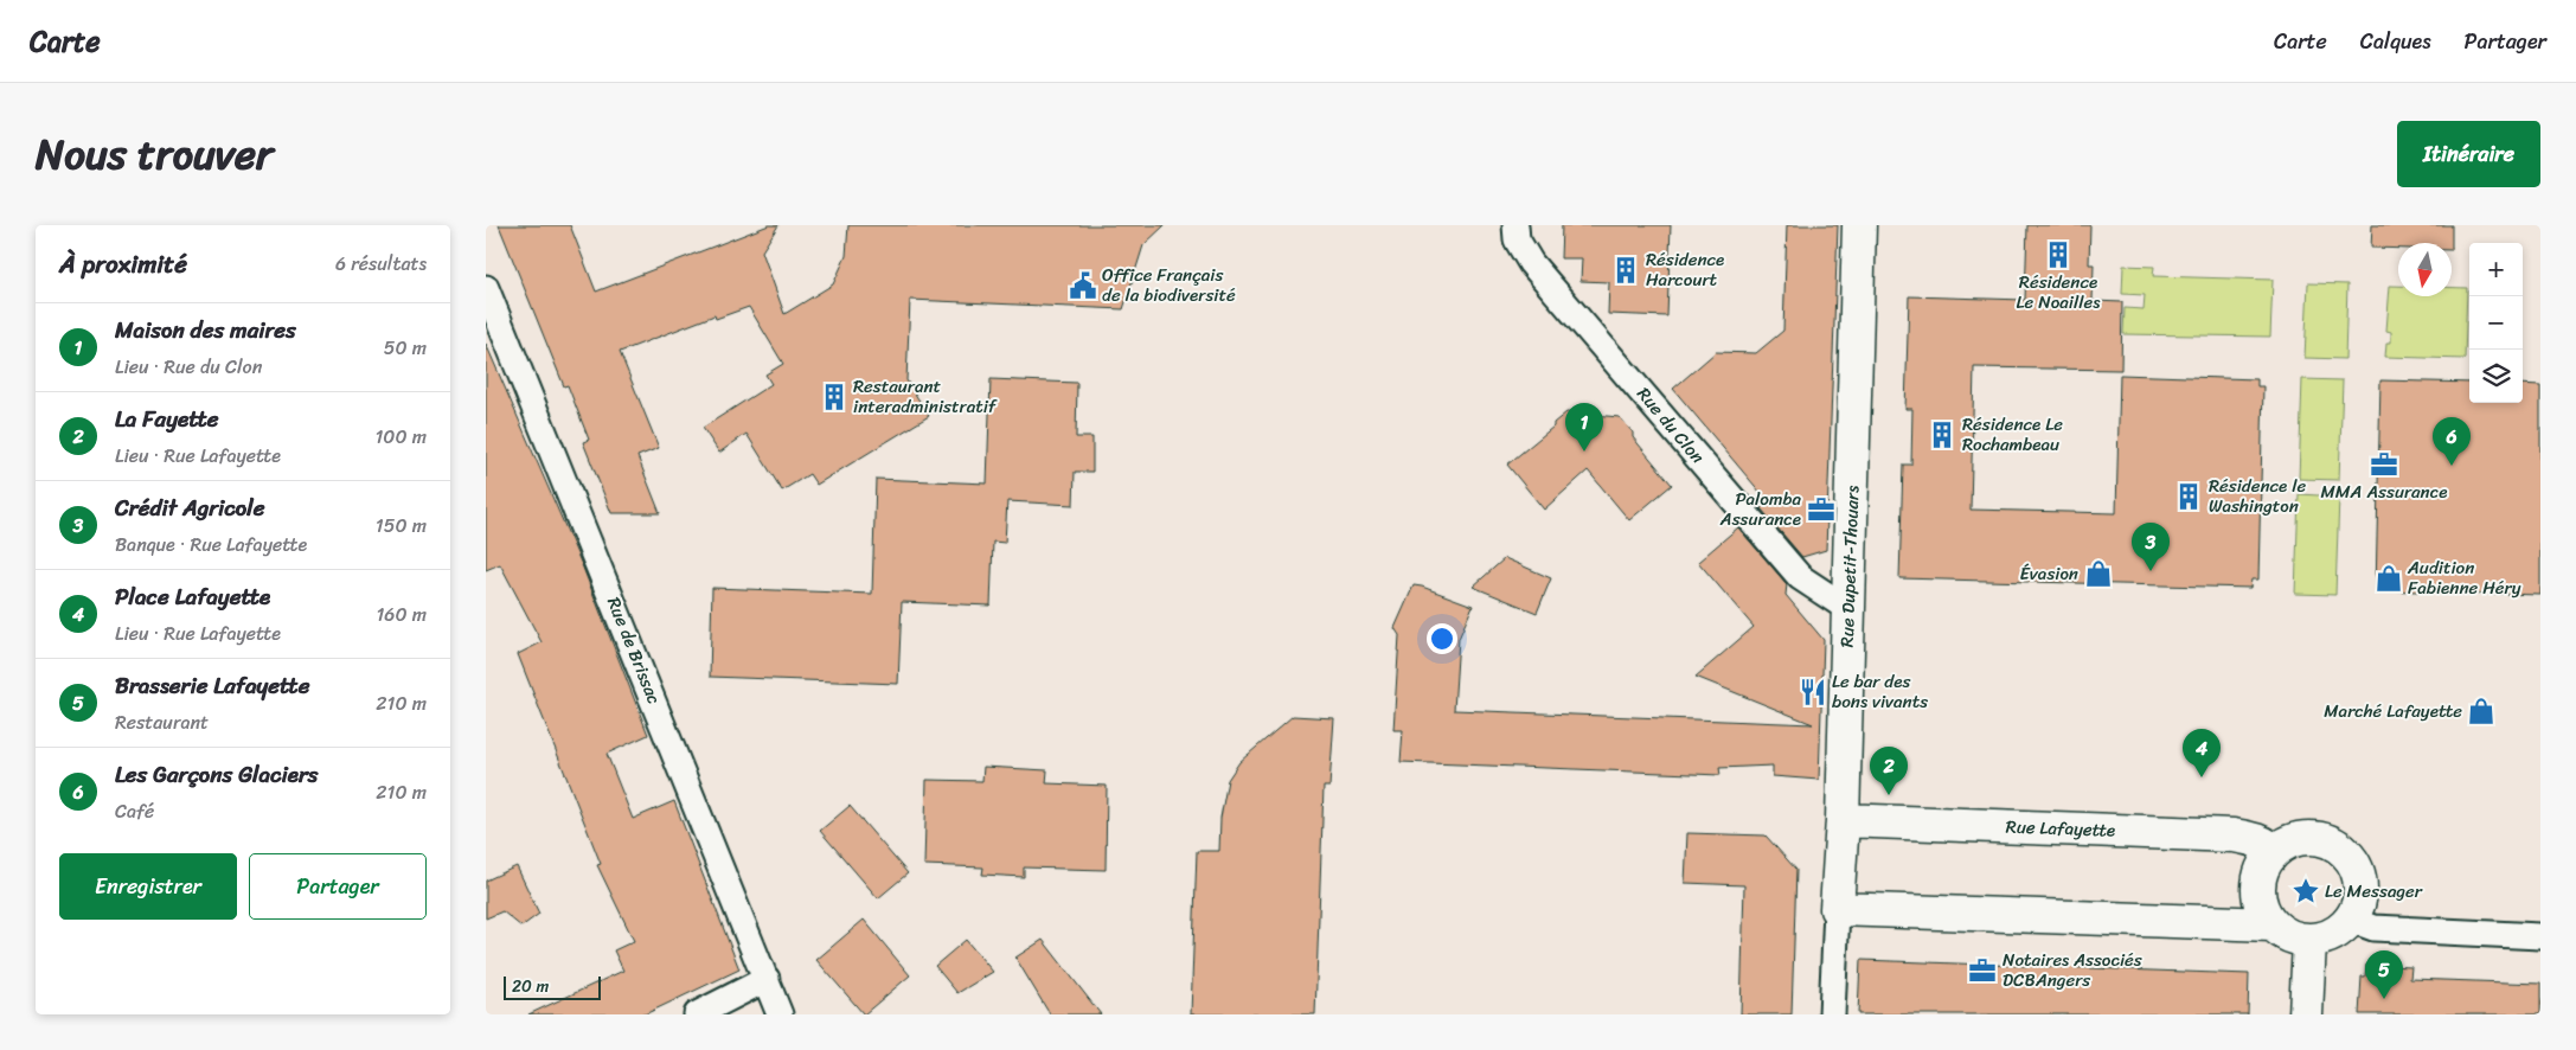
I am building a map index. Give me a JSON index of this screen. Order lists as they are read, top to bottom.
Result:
{
  "streets": {
    "street": [
      "Rue du Clon",
      "Rue Dupetit-Thouars",
      "Rue de Brissac",
      "Rue Lafayette"
    ]
  },
  "crossings": [
    ["Rue du Clon", "Rue Dupetit-Thouars"],
    ["Rue Dupetit-Thouars", "Rue Lafayette"]
  ],
  "places": {
    "building": [
      "Résidence Le Noailles",
      "Résidence Harcourt",
      "Restaurant interadministratif",
      "Résidence Le Rochambeau",
      "Résidence le Washington"
    ],
    "public building": ["Office Français de la biodiversité"],
    "office": ["MMA Assurance", "Palomba Assurance", "Notaires Associés DCBAngers"],
    "shop": ["Évasion", "Audition Fabienne Héry", "Marché Lafayette"],
    "restaurant": ["Le bar des bons vivants"],
    "place": ["Le Messager"]
  },
  "scale_bar": "20 m",
  "north": "bottom",
  "page": {
    "header": "Carte",
    "nav": ["Carte", "Calques", "Partager"],
    "title": "Nous trouver",
    "buttons": [
      "Itinéraire",
      ["Enregistrer", "Partager"]
    ],
    "heading": ["À proximité", "6 résultats"],
    "map_buttons": ["+", "−"],
    "list": [
      {
        "mark": "1",
        "name": "Maison des maires",
        "note": "Lieu · Rue du Clon",
        "value": "50 m"
      },
      {
        "mark": "2",
        "name": "La Fayette",
        "note": "Lieu · Rue Lafayette",
        "value": "100 m"
      },
      {
        "mark": "3",
        "name": "Crédit Agricole",
        "note": "Banque · Rue Lafayette",
        "value": "150 m"
      },
      {
        "mark": "4",
        "name": "Place Lafayette",
        "note": "Lieu · Rue Lafayette",
        "value": "160 m"
      },
      {
        "mark": "5",
        "name": "Brasserie Lafayette",
        "note": "Restaurant",
        "value": "210 m"
      },
      {
        "mark": "6",
        "name": "Les Garçons Glaciers",
        "note": "Café",
        "value": "210 m"
      }
    ],
    "pins": [
      "1",
      "6",
      "3",
      "4",
      "2",
      "5"
    ],
    "scale": "20 m"
  }
}
